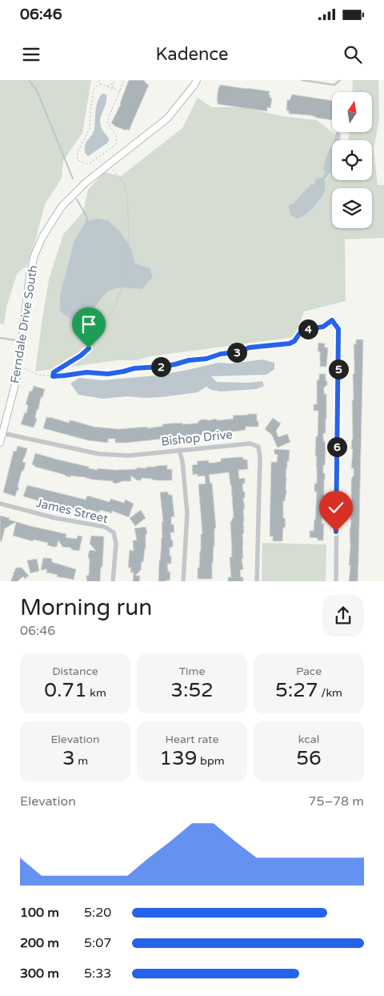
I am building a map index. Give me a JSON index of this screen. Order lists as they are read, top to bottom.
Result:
{
  "streets": {
    "main road": ["Ferndale Drive South"],
    "street": ["Bishop Drive", "James Street"]
  },
  "crossings": [
    ["Ferndale Drive South", "Bishop Drive"]
  ],
  "north": "top",
  "page": {
    "status": "06:46",
    "header": "Kadence",
    "pins": [
      "4",
      "3",
      "2",
      "5",
      "6"
    ],
    "heading": ["Morning run", "06:46"],
    "stats": [
      ["Distance", "0.71 km"],
      ["Time", "3:52"],
      ["Pace", "5:27 /km"],
      ["Elevation", "3 m"],
      ["Heart rate", "139 bpm"],
      ["kcal", "56"]
    ],
    "chart": ["Elevation", "75–78 m"],
    "list": [
      {
        "name": "100 m",
        "note": "5:20"
      },
      {
        "name": "200 m",
        "note": "5:07"
      },
      {
        "name": "300 m",
        "note": "5:33"
      }
    ]
  }
}
